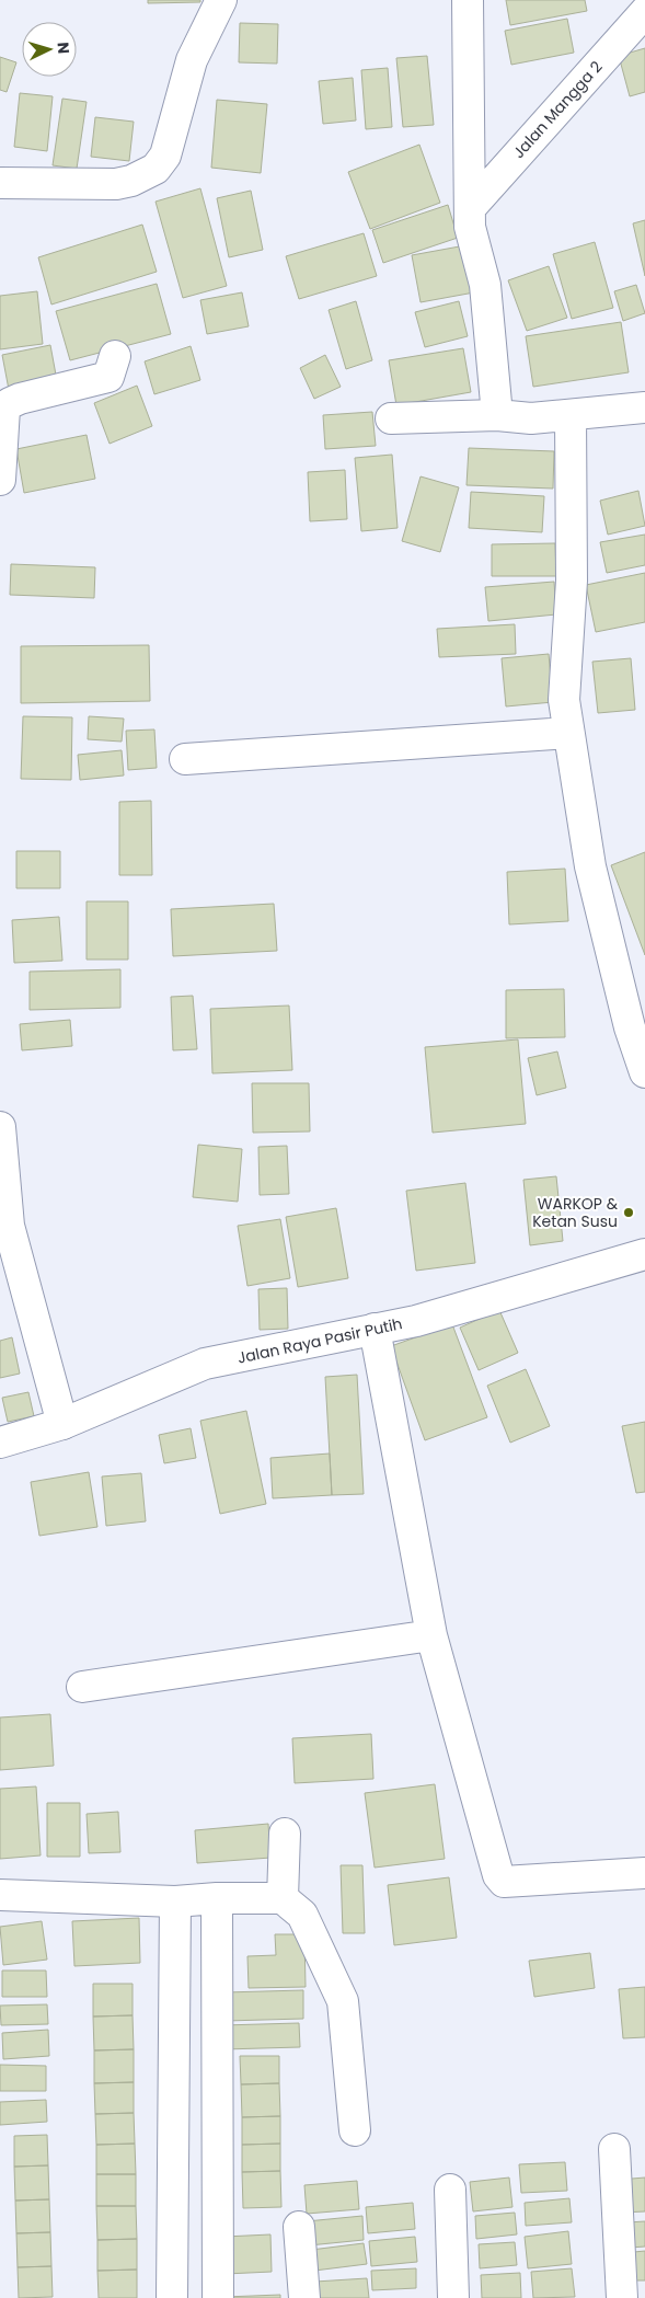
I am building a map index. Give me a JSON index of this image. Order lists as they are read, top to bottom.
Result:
{
  "streets": {
    "street": ["Jalan Mangga 2", "Jalan Raya Pasir Putih"]
  },
  "places": ["WARKOP & Ketan Susu"],
  "north": "right"
}
